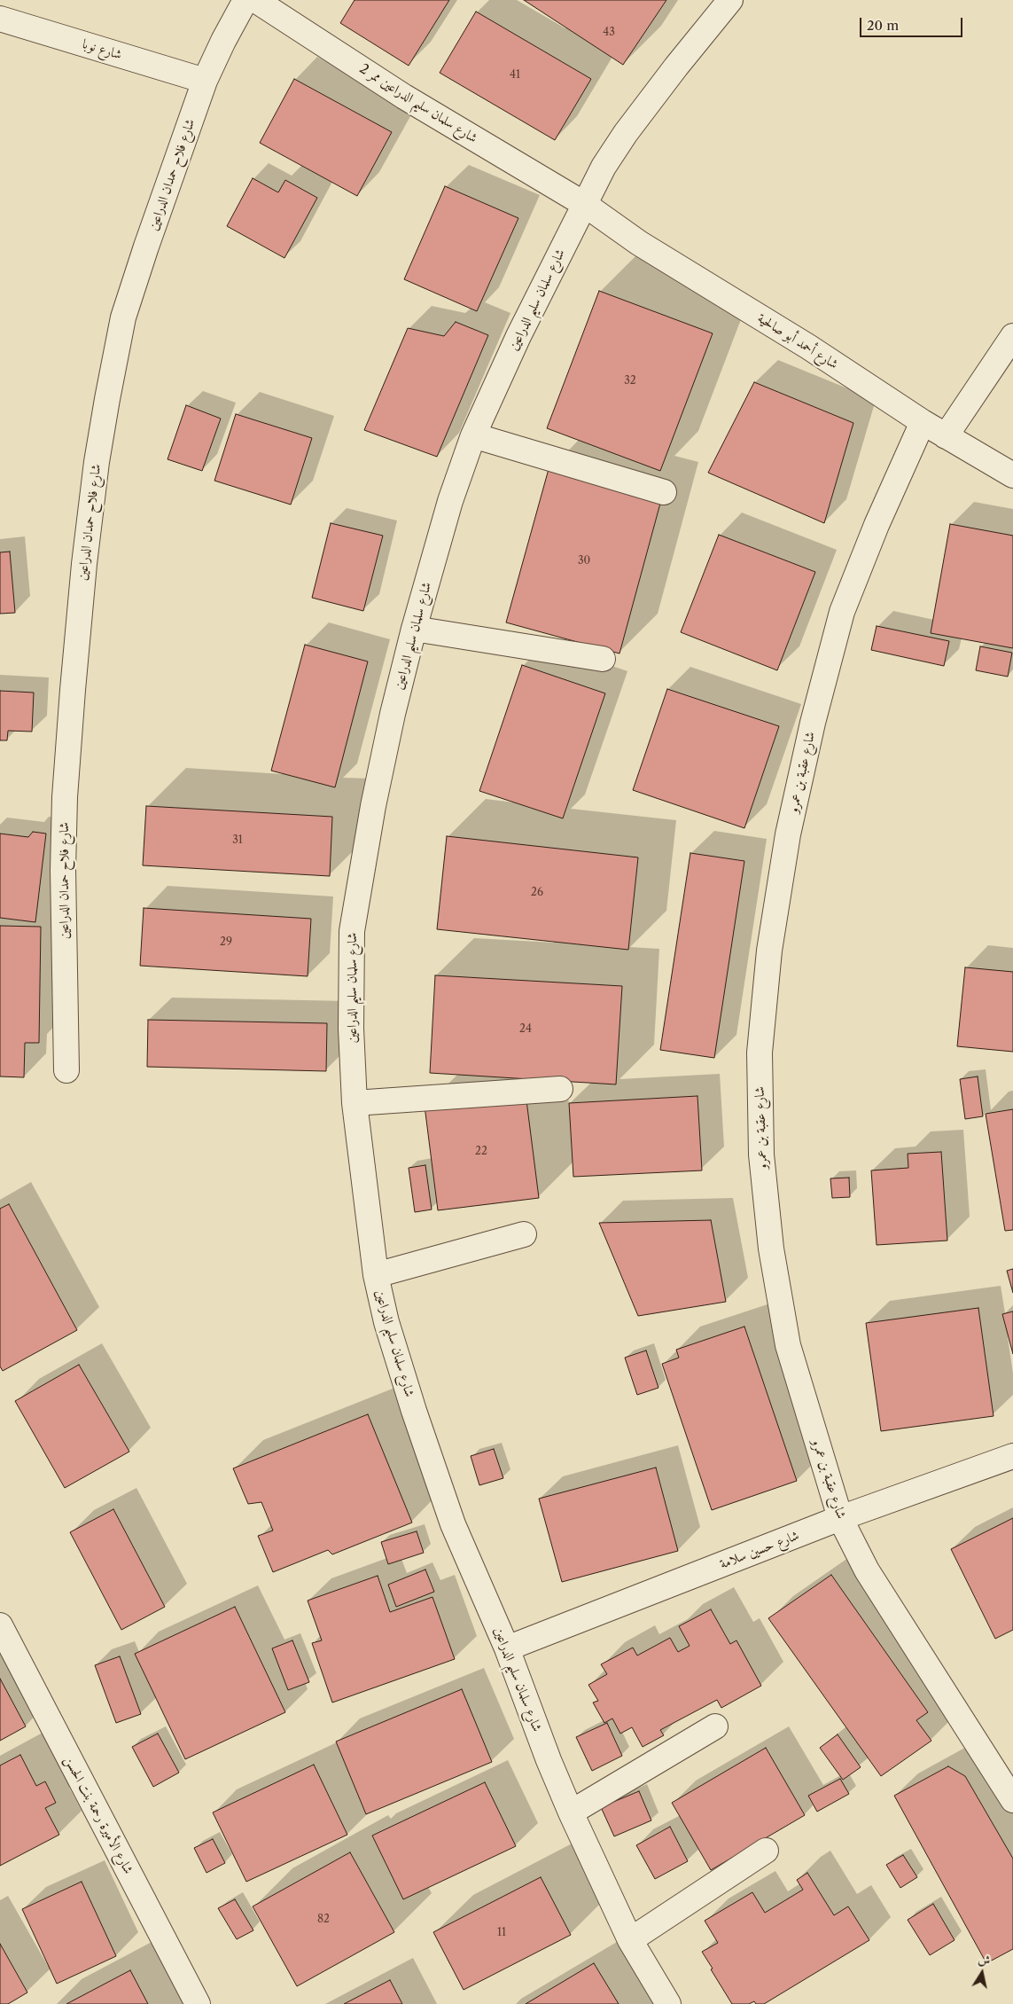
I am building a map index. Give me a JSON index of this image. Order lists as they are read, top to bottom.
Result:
{
  "streets": {
    "street": [
      "شارع نوبا",
      "شارع سلمان سليم الدراعين ممر 2",
      "شارع فلاح حمدان الدراعين",
      "شارع سلمان سليم الدراعين",
      "شارع أحمد أبو صالحية",
      "شارع عقبة بن عمرو",
      "شارع حسين سلامة",
      "شارع الأميرة رحمة بنت الحسن"
    ]
  },
  "crossings": [
    ["شارع نوبا", "شارع فلاح حمدان الدراعين"],
    ["شارع سلمان سليم الدراعين ممر 2", "شارع سلمان سليم الدراعين"],
    ["شارع سلمان سليم الدراعين ممر 2", "شارع أحمد أبو صالحية"],
    ["شارع سلمان سليم الدراعين", "شارع أحمد أبو صالحية"],
    ["شارع سلمان سليم الدراعين", "شارع حسين سلامة"],
    ["شارع أحمد أبو صالحية", "شارع عقبة بن عمرو"],
    ["شارع عقبة بن عمرو", "شارع حسين سلامة"]
  ],
  "house_numbers": [
    "43",
    "41",
    "32",
    "30",
    "31",
    "26",
    "29",
    "24",
    "22",
    "82",
    "11"
  ],
  "scale_bar": "20 m",
  "north": "top"
}
